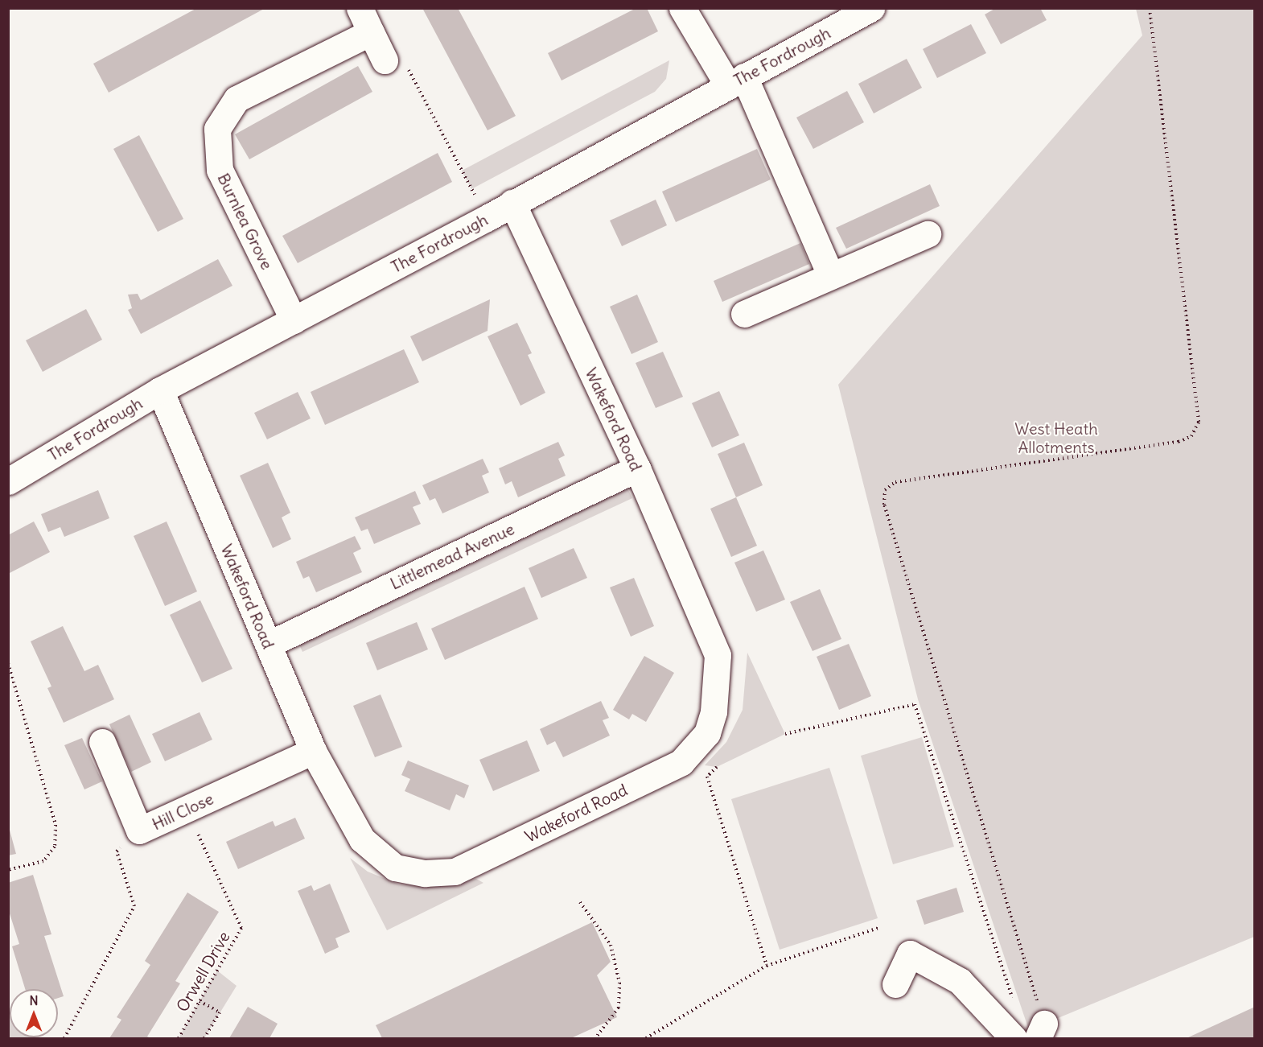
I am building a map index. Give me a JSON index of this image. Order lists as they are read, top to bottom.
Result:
{
  "streets": {
    "street": [
      "The Fordrough",
      "Burnlea Grove",
      "Wakeford Road",
      "Littlemead Avenue",
      "Hill Close"
    ],
    "path": ["Orwell Drive"]
  },
  "crossings": [
    ["The Fordrough", "Burnlea Grove"],
    ["The Fordrough", "Wakeford Road"],
    ["Wakeford Road", "Littlemead Avenue"],
    ["Wakeford Road", "Hill Close"],
    ["Hill Close", "Orwell Drive"]
  ],
  "parks": ["West Heath Allotments"],
  "north": "top"
}
